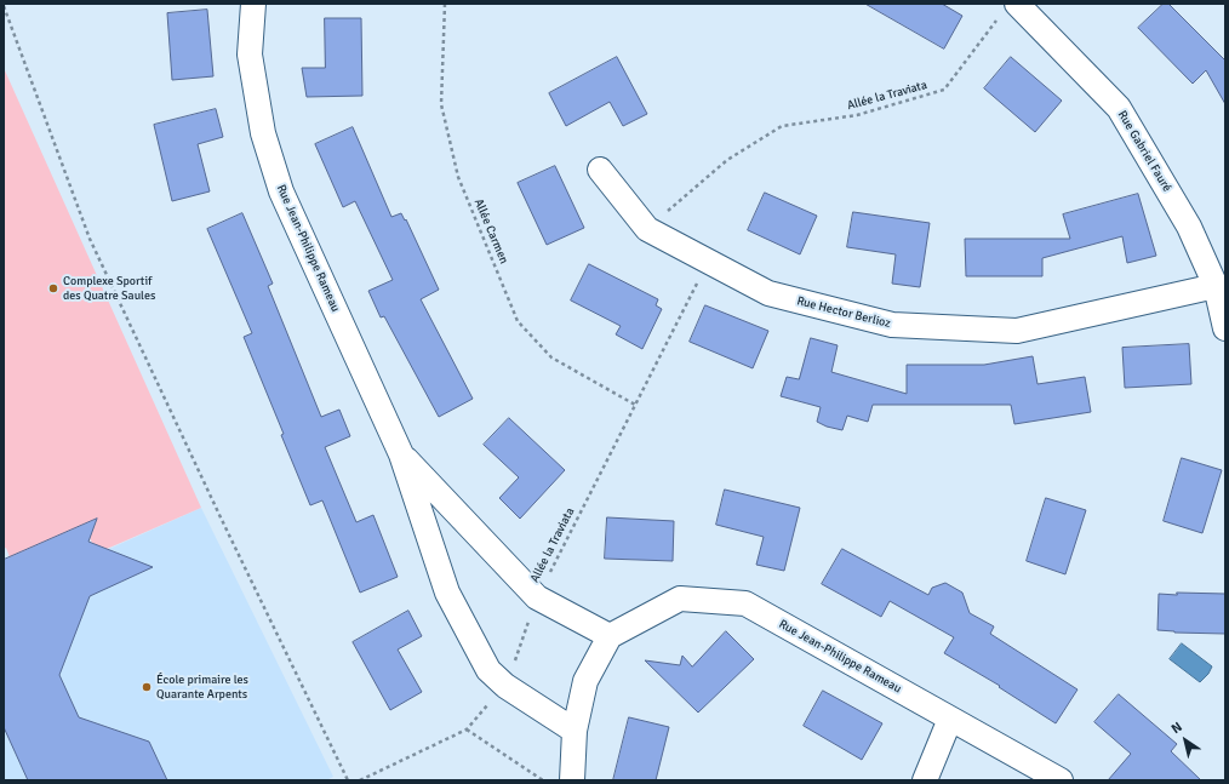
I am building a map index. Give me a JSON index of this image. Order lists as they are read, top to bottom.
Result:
{
  "streets": {
    "street": ["Rue Gabriel Fauré", "Rue Jean-Philippe Rameau", "Rue Hector Berlioz"],
    "path": ["Allée la Traviata", "Allée Carmen"]
  },
  "crossings": [
    ["Allée la Traviata", "Rue Gabriel Fauré"],
    ["Allée la Traviata", "Allée Carmen"],
    ["Allée la Traviata", "Rue Jean-Philippe Rameau"],
    ["Allée la Traviata", "Rue Hector Berlioz"],
    ["Rue Gabriel Fauré", "Rue Hector Berlioz"]
  ],
  "places": ["Complexe Sportif des Quatre Saules", "École primaire les Quarante Arpents"],
  "north": "top left"
}
